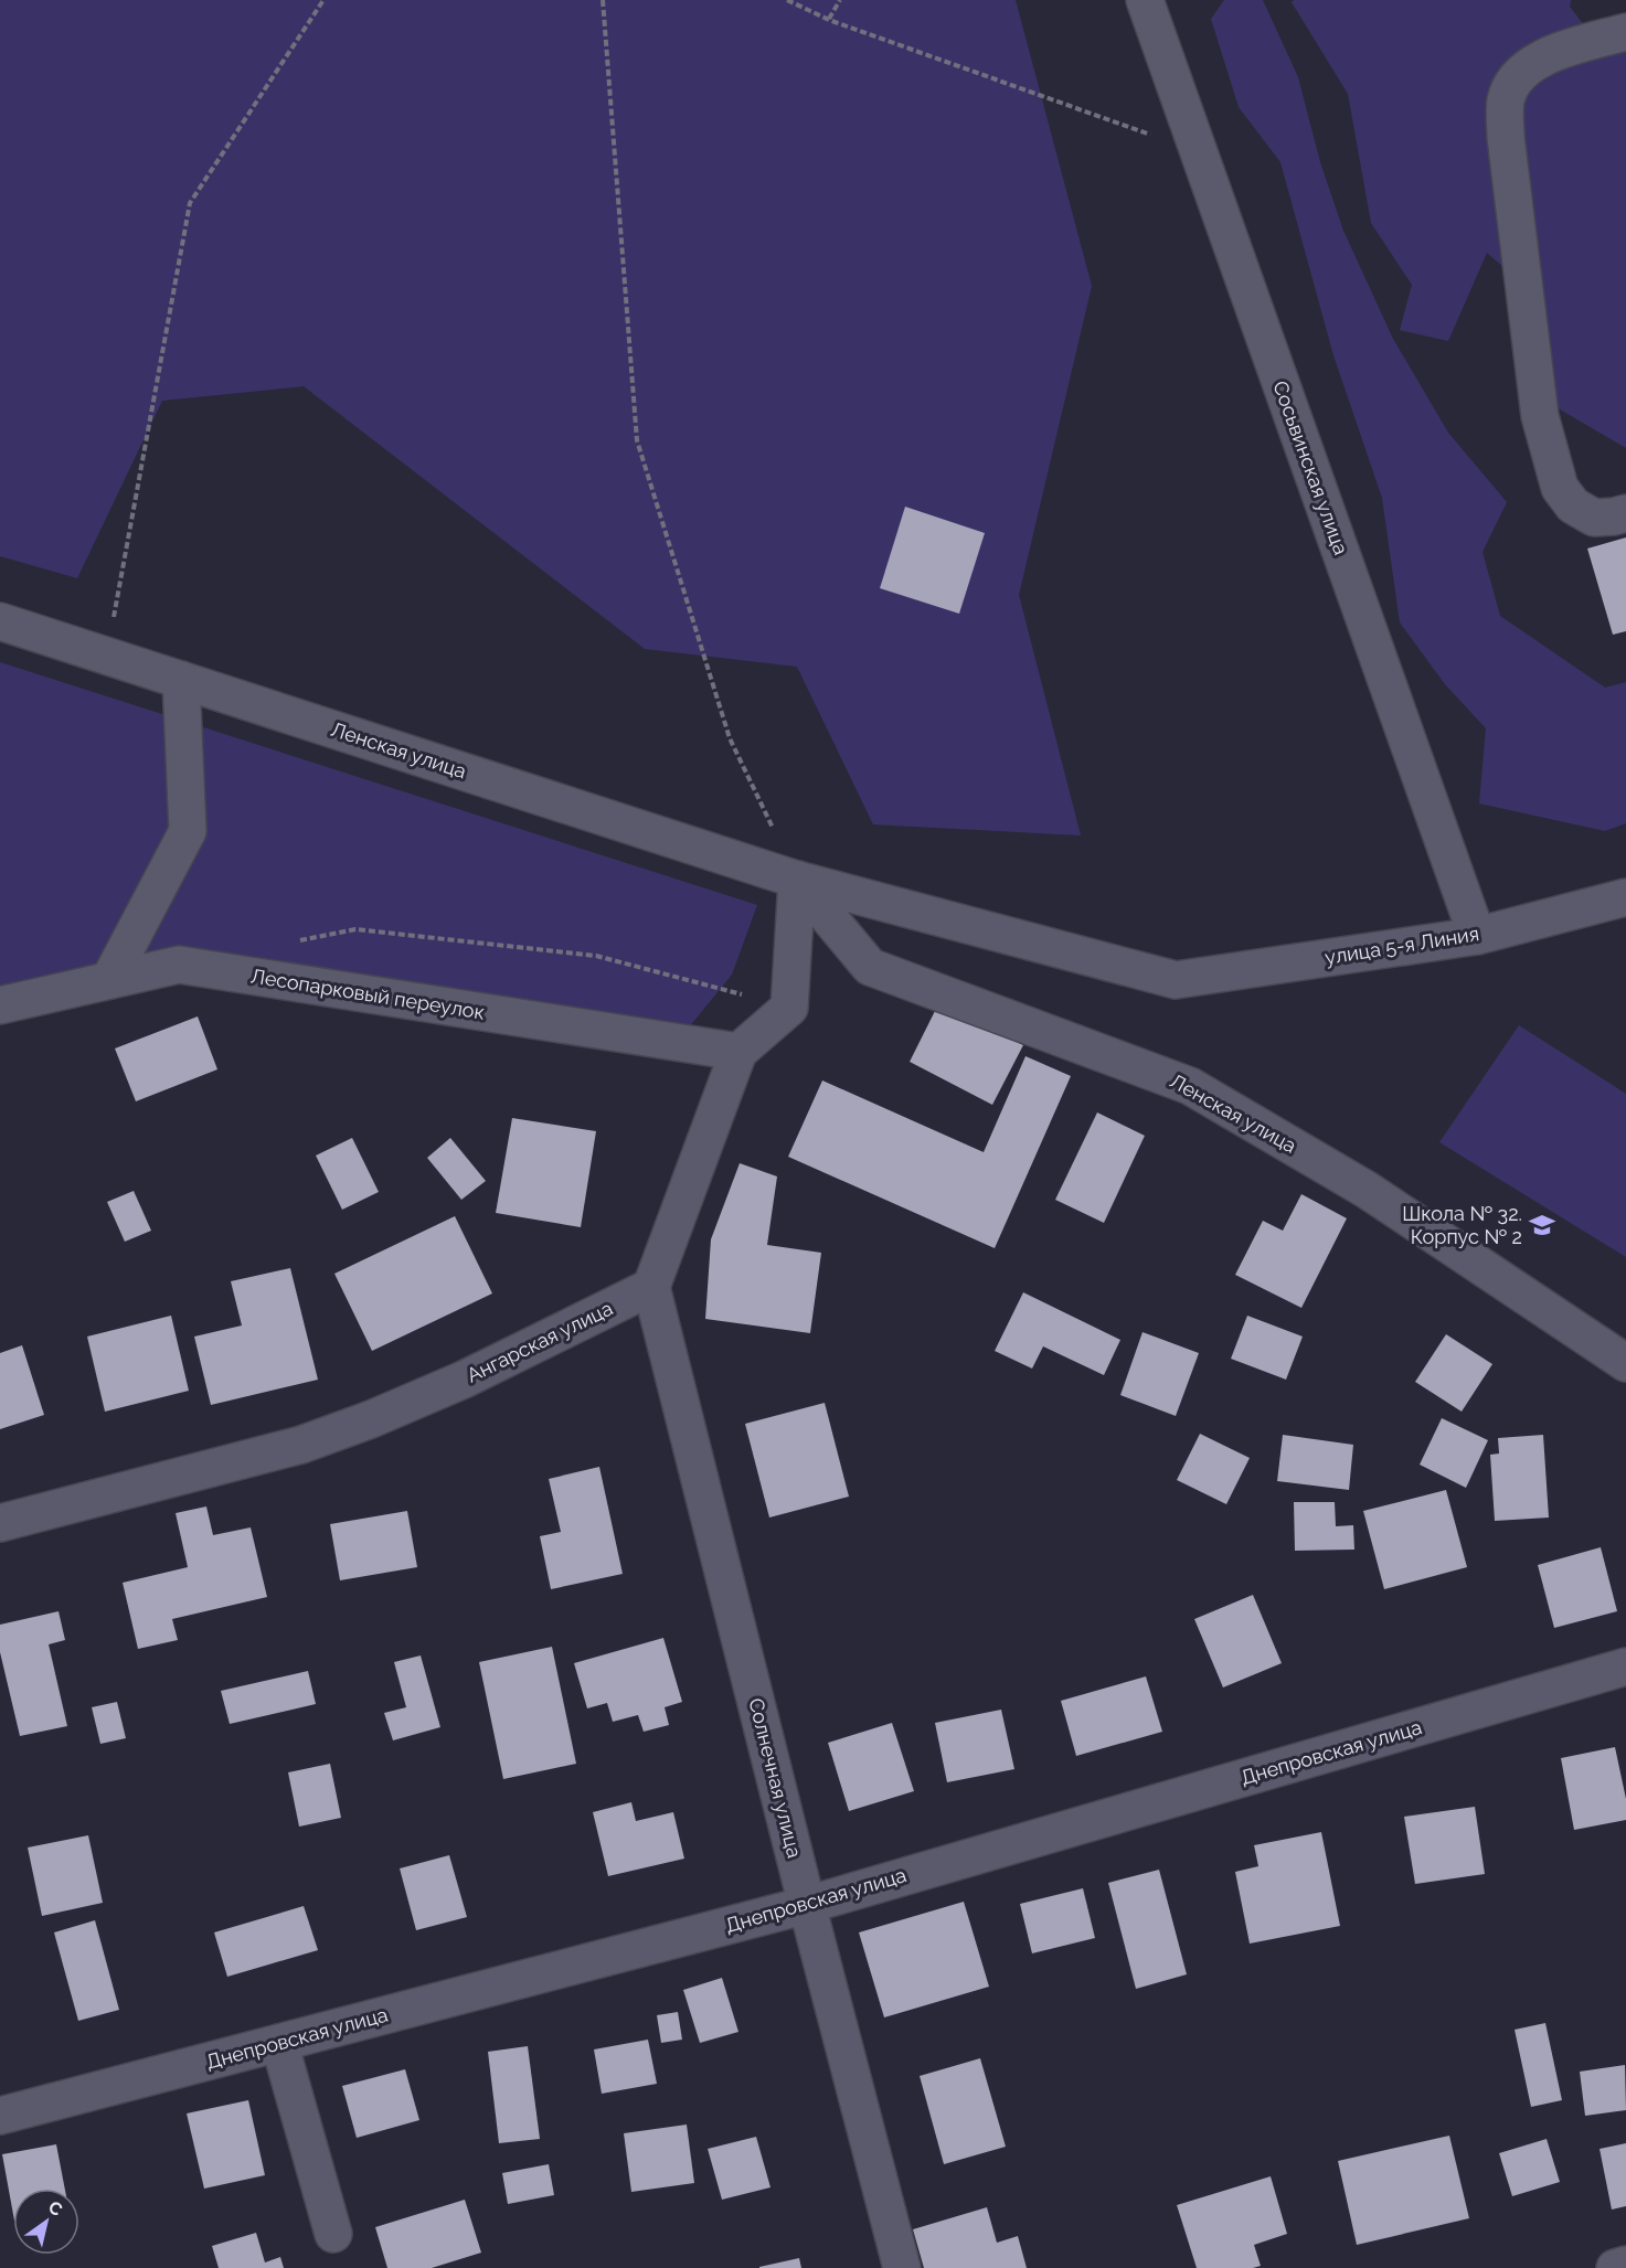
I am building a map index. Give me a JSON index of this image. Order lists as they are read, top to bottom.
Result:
{
  "streets": {
    "street": [
      "Сосьвинская улица",
      "Ленская улица",
      "улица 5-я Линия",
      "Лесопарковый переулок",
      "Ангарская улица",
      "Днепровская улица",
      "Солнечная улица"
    ]
  },
  "crossings": [
    ["Сосьвинская улица", "улица 5-я Линия"],
    ["Ленская улица", "улица 5-я Линия"],
    ["Ангарская улица", "Солнечная улица"],
    ["Днепровская улица", "Солнечная улица"]
  ],
  "places": {
    "school or university": ["Школа № 32. Корпус № 2"]
  },
  "north": "top right"
}
